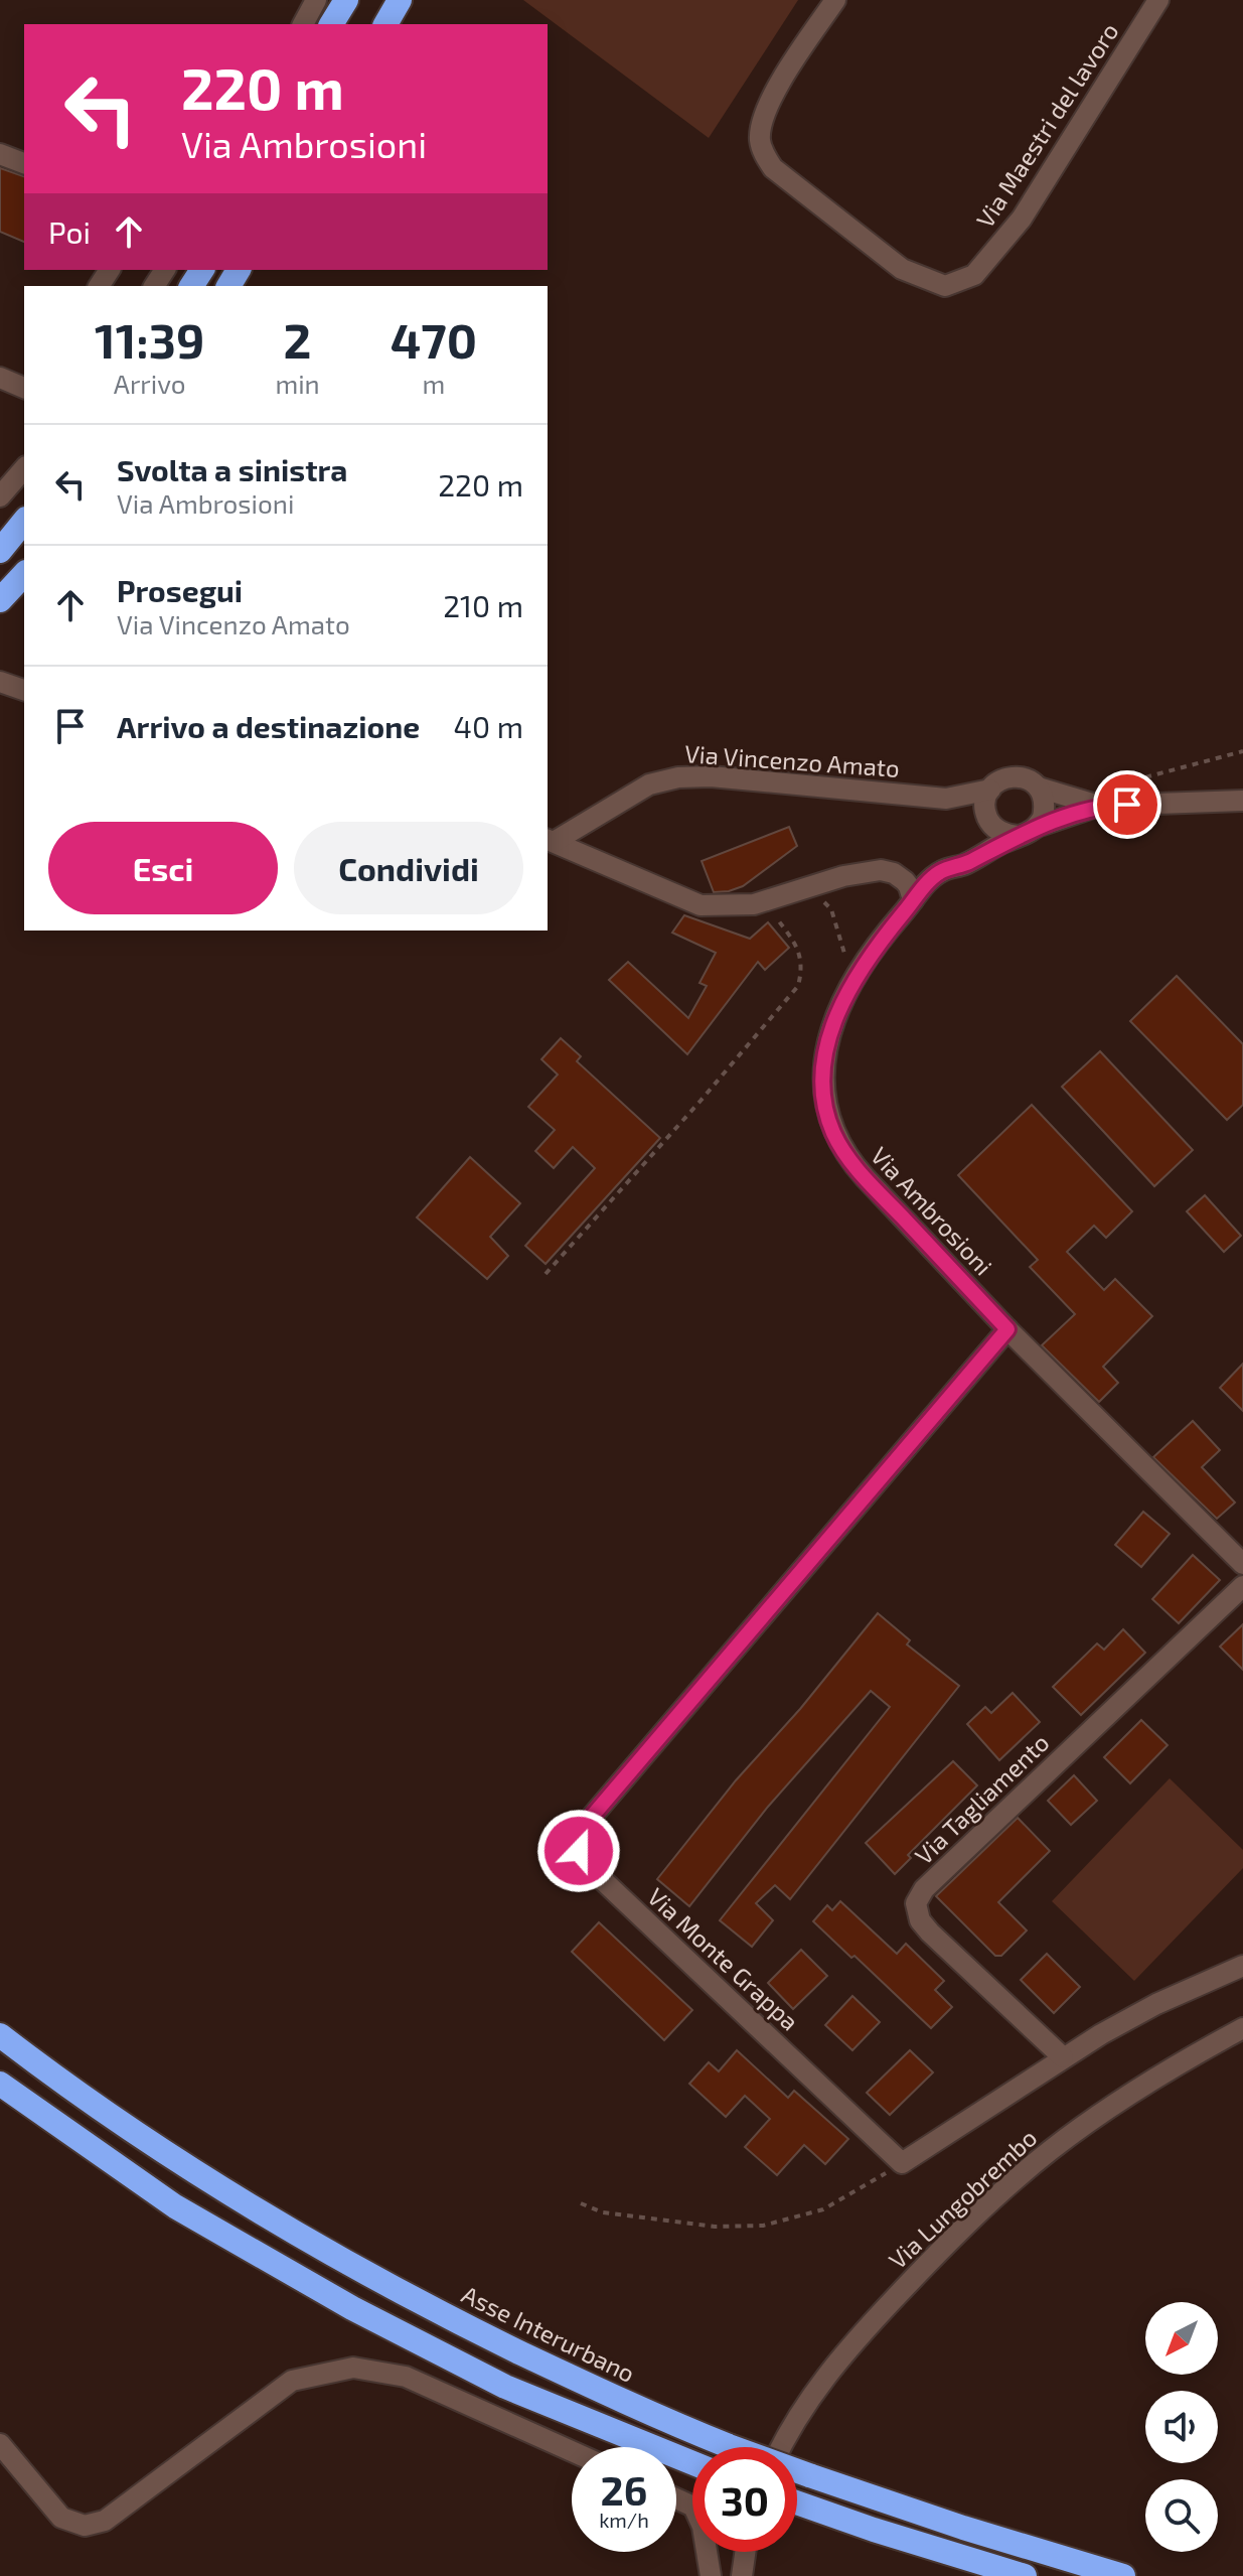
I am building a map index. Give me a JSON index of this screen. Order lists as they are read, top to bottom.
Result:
{
  "streets": {
    "highway": ["Asse Interurbano"],
    "street": [
      "Via Maestri del lavoro",
      "Via Vincenzo Amato",
      "Via Ambrosioni",
      "Via Tagliamento",
      "Via Monte Grappa",
      "Via Lungobrembo"
    ]
  },
  "crossings": [
    ["Via Vincenzo Amato", "Via Ambrosioni"],
    ["Via Ambrosioni", "Via Monte Grappa"]
  ],
  "north": "bottom left",
  "page": {
    "turn": ["220 m", "Via Ambrosioni"],
    "then": "Poi",
    "eta": [
      "11:39",
      "Arrivo",
      "2",
      "min",
      "470",
      "m"
    ],
    "list": [
      {
        "name": "Svolta a sinistra",
        "note": "Via Ambrosioni",
        "value": "220 m"
      },
      {
        "name": "Prosegui",
        "note": "Via Vincenzo Amato",
        "value": "210 m"
      },
      {
        "name": "Arrivo a destinazione",
        "value": "40 m"
      }
    ],
    "buttons": ["Esci", "Condividi"],
    "speed": "26 km/h",
    "limit": "30"
  }
}
